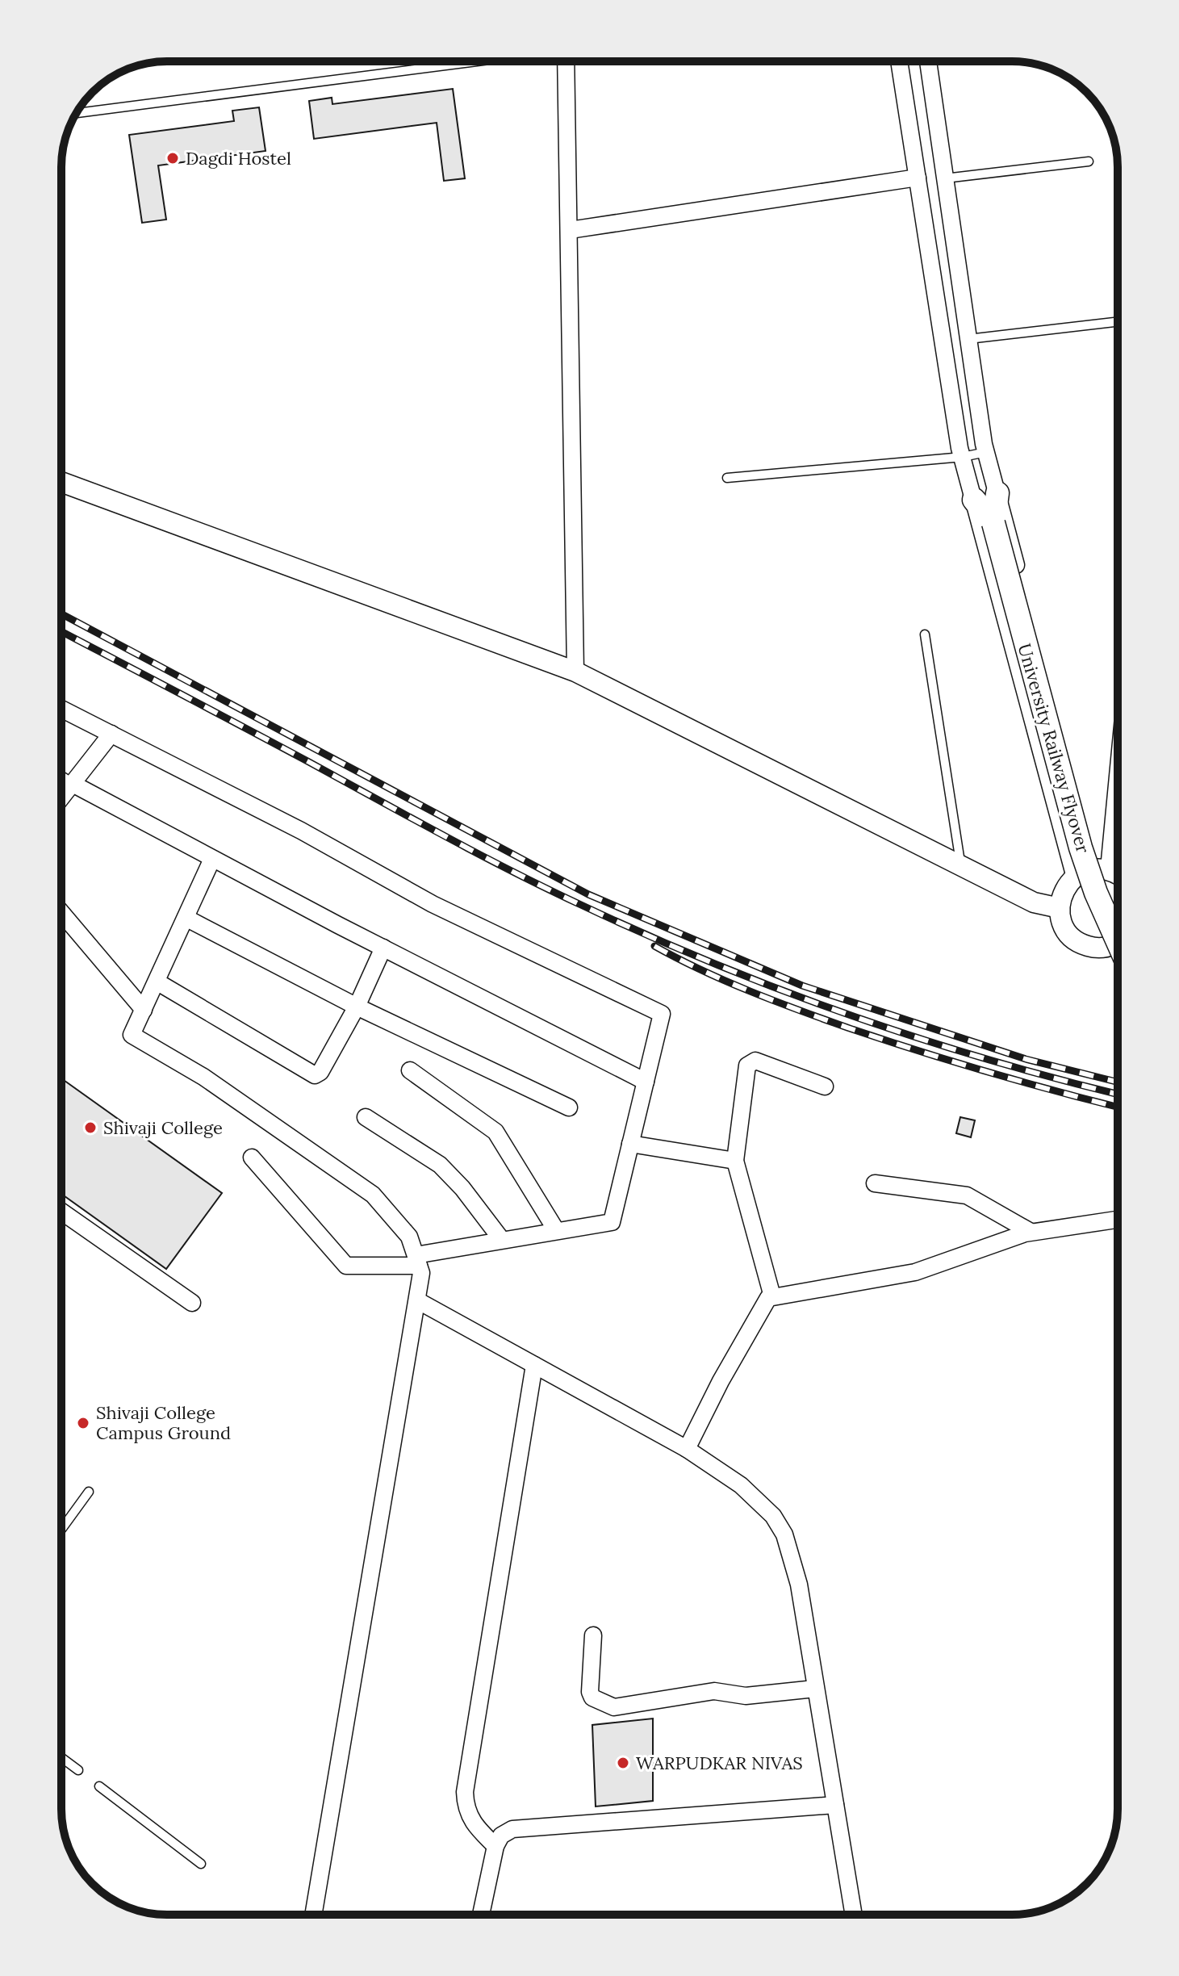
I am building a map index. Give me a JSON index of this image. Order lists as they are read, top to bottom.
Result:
{
  "streets": {
    "main road": ["University Railway Flyover"]
  },
  "places": [
    "Dagdi Hostel",
    "Shivaji College",
    "Shivaji College Campus Ground",
    "WARPUDKAR NIVAS"
  ]
}
